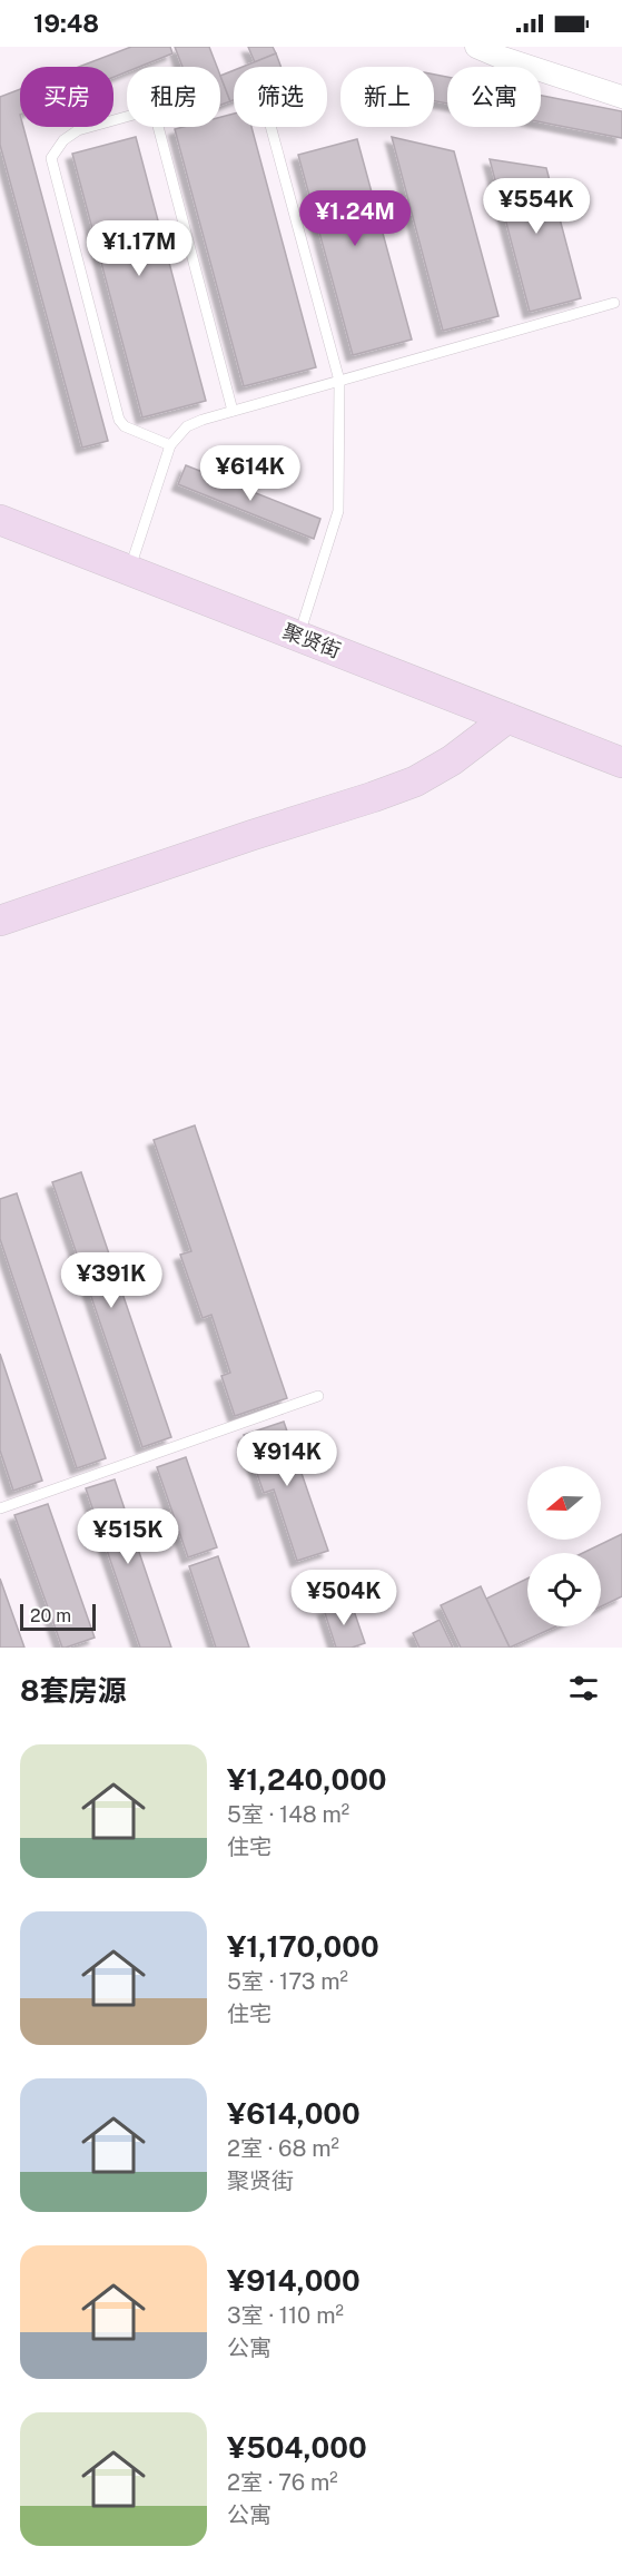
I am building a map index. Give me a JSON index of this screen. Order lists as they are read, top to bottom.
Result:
{
  "streets": {
    "main road": ["聚贤街"]
  },
  "scale_bar": "20 m",
  "north": "left",
  "page": {
    "status": "19:48",
    "chip": [
      "买房",
      "租房",
      "筛选",
      "新上",
      "公寓"
    ],
    "price": [
      "¥554K",
      "¥1.24M",
      "¥1.17M",
      "¥614K",
      "¥391K",
      "¥914K",
      "¥515K",
      "¥504K"
    ],
    "scale": "20 m",
    "heading": "8套房源",
    "list": [
      {
        "name": "¥1,240,000",
        "note": "5室 · 148 m² · 住宅"
      },
      {
        "name": "¥1,170,000",
        "note": "5室 · 173 m² · 住宅"
      },
      {
        "name": "¥614,000",
        "note": "2室 · 68 m² · 聚贤街"
      },
      {
        "name": "¥914,000",
        "note": "3室 · 110 m² · 公寓"
      },
      {
        "name": "¥504,000",
        "note": "2室 · 76 m² · 公寓"
      }
    ]
  }
}
